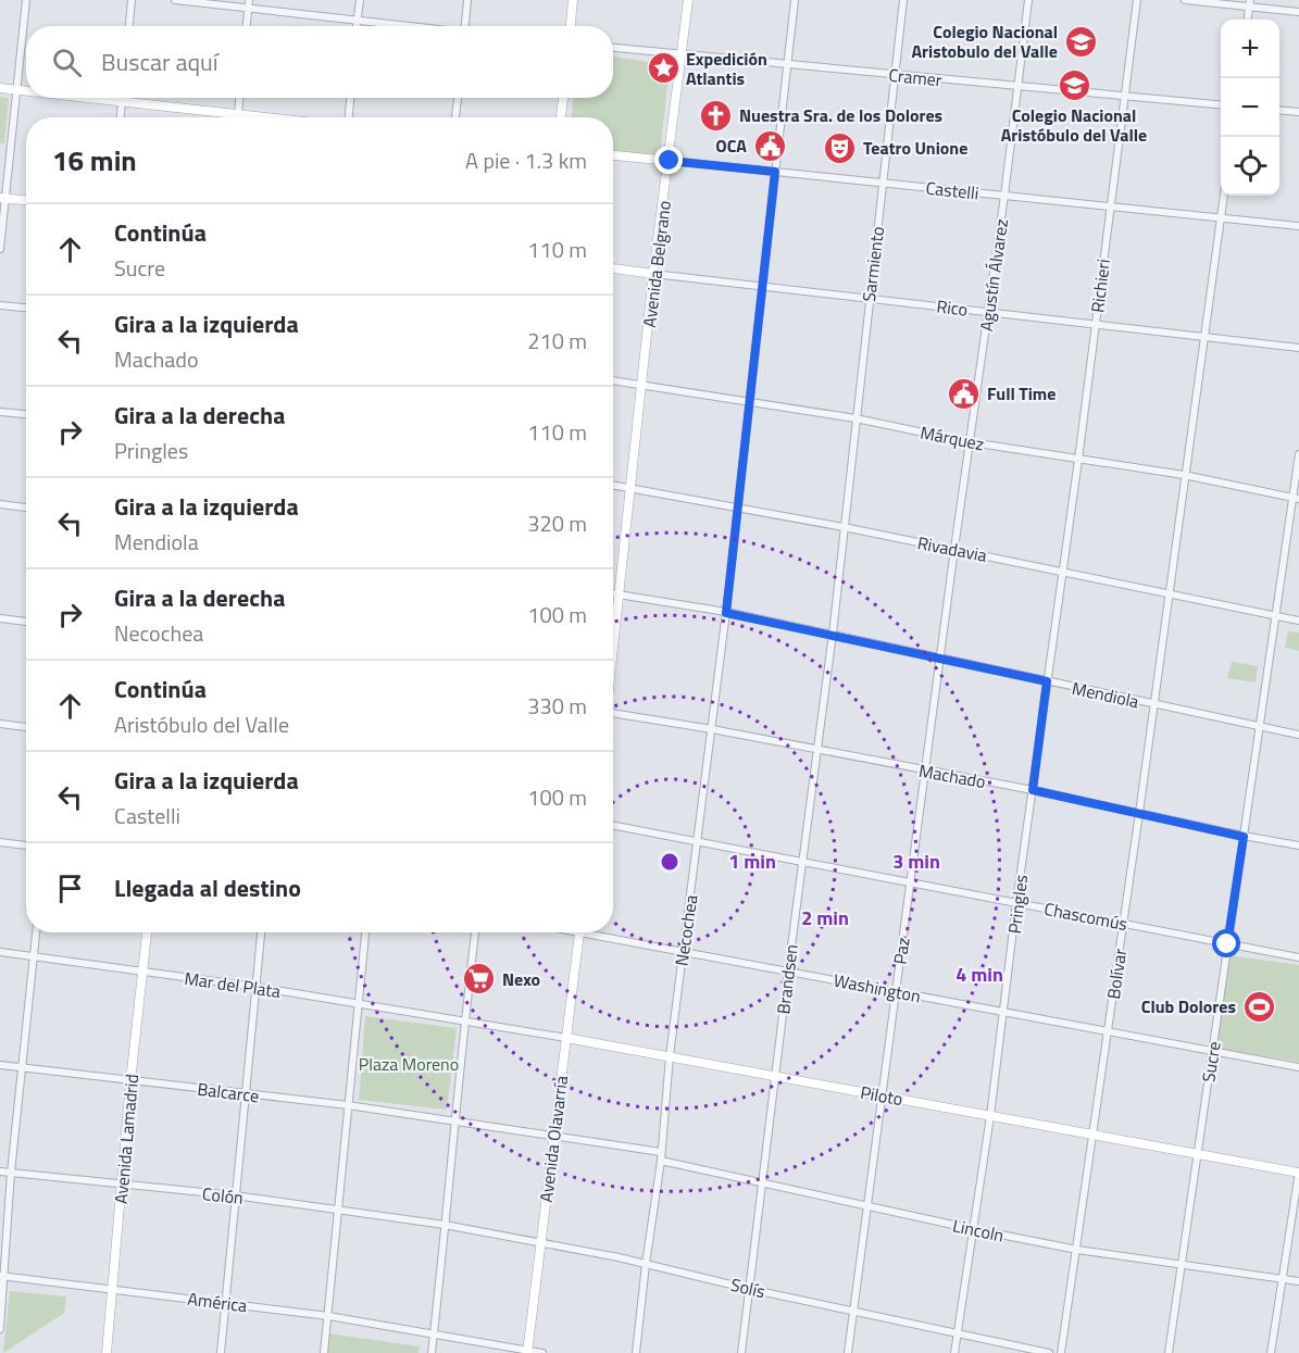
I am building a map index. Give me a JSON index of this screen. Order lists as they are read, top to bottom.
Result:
{
  "streets": {
    "main road": [
      "Castelli",
      "Avenida Belgrano",
      "Rico",
      "Piloto",
      "Avenida Lamadrid",
      "Avenida Olavarría"
    ],
    "street": [
      "Cramer",
      "Sarmiento",
      "Agustín Álvarez",
      "Richieri",
      "Márquez",
      "Rivadavia",
      "Mendiola",
      "Machado",
      "Pringles",
      "Chascomús",
      "Necochea",
      "Paz",
      "Bolívar",
      "Brandsen",
      "Mar del Plata",
      "Washington",
      "Sucre",
      "Balcarce",
      "Colón",
      "Lincoln",
      "Solís",
      "América"
    ]
  },
  "crossings": [
    ["Cramer", "Avenida Belgrano"],
    ["Cramer", "Sarmiento"],
    ["Cramer", "Agustín Álvarez"],
    ["Cramer", "Richieri"],
    ["Cramer", "Necochea"],
    ["Castelli", "Avenida Belgrano"],
    ["Castelli", "Sarmiento"],
    ["Castelli", "Agustín Álvarez"],
    ["Castelli", "Richieri"],
    ["Castelli", "Necochea"],
    ["Castelli", "Bolívar"],
    ["Avenida Belgrano", "Rico"],
    ["Avenida Belgrano", "Márquez"],
    ["Avenida Belgrano", "Rivadavia"],
    ["Sarmiento", "Rico"],
    ["Sarmiento", "Márquez"],
    ["Sarmiento", "Rivadavia"],
    ["Sarmiento", "Brandsen"],
    ["Agustín Álvarez", "Rico"],
    ["Agustín Álvarez", "Márquez"],
    ["Agustín Álvarez", "Rivadavia"],
    ["Agustín Álvarez", "Paz"],
    ["Richieri", "Rico"],
    ["Richieri", "Márquez"],
    ["Richieri", "Rivadavia"],
    ["Richieri", "Pringles"],
    ["Rico", "Necochea"],
    ["Rico", "Bolívar"],
    ["Márquez", "Necochea"],
    ["Márquez", "Bolívar"],
    ["Márquez", "Sucre"],
    ["Rivadavia", "Pringles"],
    ["Rivadavia", "Necochea"],
    ["Rivadavia", "Paz"],
    ["Rivadavia", "Bolívar"],
    ["Rivadavia", "Brandsen"],
    ["Rivadavia", "Sucre"],
    ["Mendiola", "Pringles"],
    ["Mendiola", "Necochea"],
    ["Mendiola", "Paz"],
    ["Mendiola", "Bolívar"],
    ["Mendiola", "Brandsen"],
    ["Mendiola", "Sucre"],
    ["Machado", "Pringles"],
    ["Machado", "Necochea"],
    ["Machado", "Paz"],
    ["Machado", "Bolívar"],
    ["Machado", "Brandsen"],
    ["Machado", "Sucre"],
    ["Pringles", "Chascomús"],
    ["Pringles", "Washington"],
    ["Pringles", "Piloto"],
    ["Pringles", "Lincoln"],
    ["Pringles", "Solís"],
    ["Chascomús", "Necochea"],
    ["Chascomús", "Paz"],
    ["Chascomús", "Bolívar"],
    ["Chascomús", "Brandsen"],
    ["Chascomús", "Sucre"],
    ["Necochea", "Washington"],
    ["Necochea", "Piloto"],
    ["Necochea", "Lincoln"],
    ["Necochea", "Solís"],
    ["Paz", "Washington"],
    ["Paz", "Piloto"],
    ["Paz", "Lincoln"],
    ["Paz", "Solís"],
    ["Bolívar", "Washington"],
    ["Bolívar", "Piloto"],
    ["Bolívar", "Lincoln"],
    ["Brandsen", "Washington"],
    ["Brandsen", "Piloto"],
    ["Brandsen", "Lincoln"],
    ["Brandsen", "Solís"],
    ["Mar del Plata", "Piloto"],
    ["Mar del Plata", "Avenida Lamadrid"],
    ["Washington", "Sucre"],
    ["Sucre", "Piloto"],
    ["Sucre", "Lincoln"],
    ["Balcarce", "Avenida Lamadrid"],
    ["Piloto", "Avenida Olavarría"],
    ["Avenida Lamadrid", "Colón"],
    ["Avenida Lamadrid", "América"],
    ["Avenida Olavarría", "Solís"],
    ["Avenida Olavarría", "América"],
    ["Colón", "Solís"]
  ],
  "parks": ["Plaza Moreno"],
  "places": {
    "school or university": ["Colegio Nacional Aristobulo del Valle", "Colegio Nacional Aristóbulo del Valle"],
    "place": ["Expedición Atlantis"],
    "church": ["Nuestra Sra. de los Dolores"],
    "public building": ["OCA", "Full Time"],
    "theatre": ["Teatro Unione"],
    "supermarket": ["Nexo"],
    "sports": ["Club Dolores"]
  },
  "page": {
    "map_buttons": ["+", "−"],
    "search": "Buscar aquí",
    "heading": ["16 min", "A pie · 1.3 km"],
    "list": [
      ["Continúa", "Sucre", "110 m"],
      ["Gira a la izquierda", "Machado", "210 m"],
      ["Gira a la derecha", "Pringles", "110 m"],
      ["Gira a la izquierda", "Mendiola", "320 m"],
      ["Gira a la derecha", "Necochea", "100 m"],
      ["Continúa", "Aristóbulo del Valle", "330 m"],
      ["Gira a la izquierda", "Castelli", "100 m"],
      "Llegada al destino"
    ]
  },
  "rings": [
    "1 min",
    "3 min",
    "2 min",
    "4 min"
  ]
}
